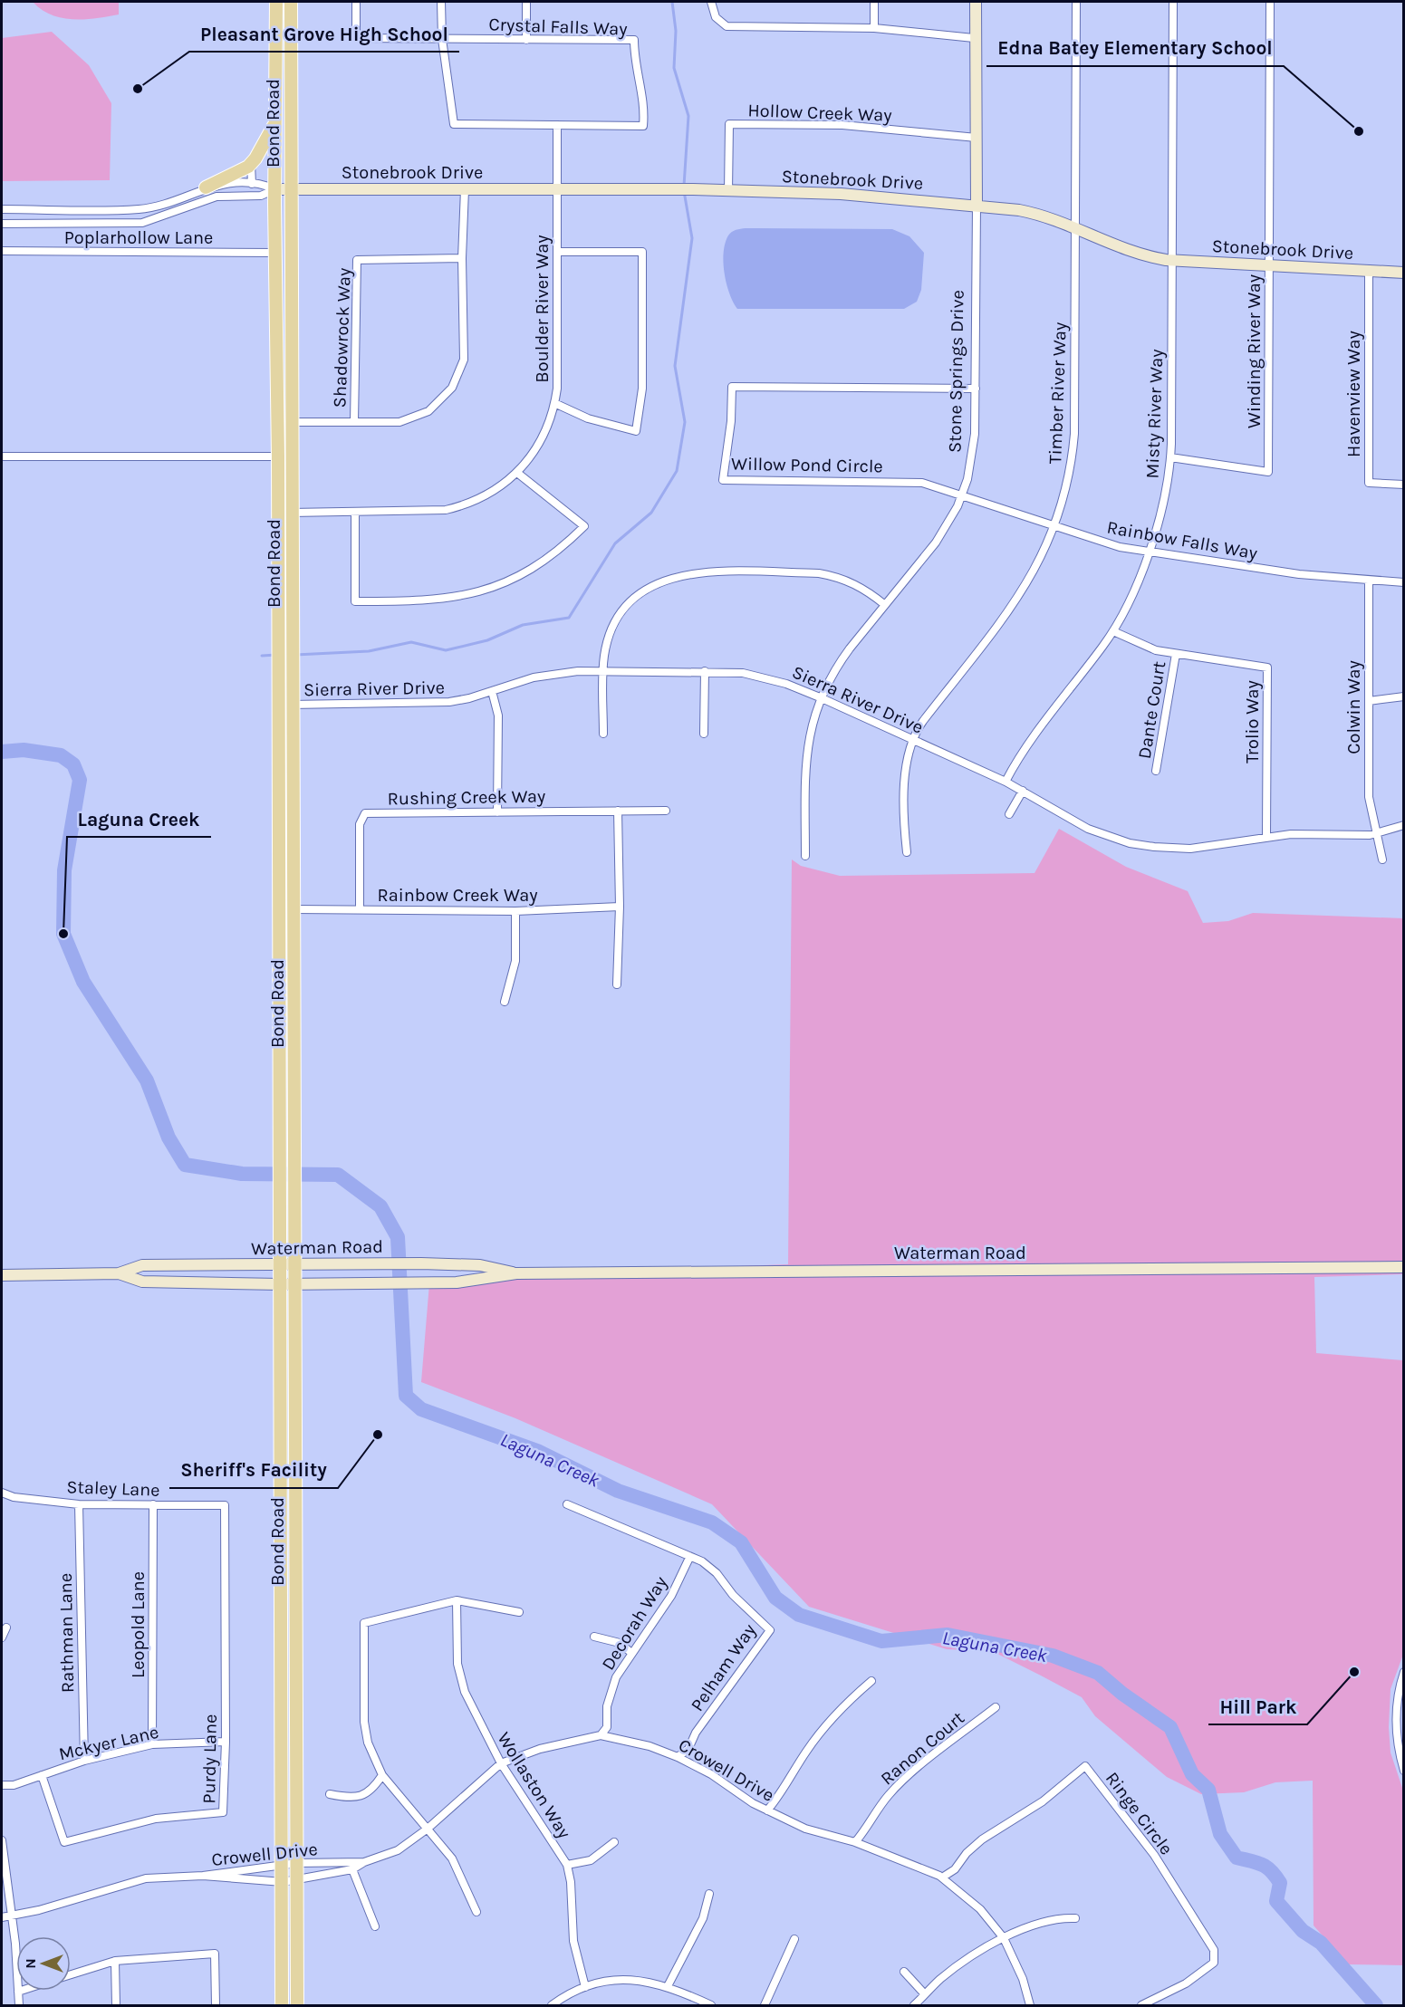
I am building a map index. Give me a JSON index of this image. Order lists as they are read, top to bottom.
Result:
{
  "streets": {
    "main road": [
      "Bond Road",
      "Stonebrook Drive",
      "Stone Springs Drive",
      "Waterman Road"
    ],
    "street": [
      "Crystal Falls Way",
      "Hollow Creek Way",
      "Poplarhollow Lane",
      "Boulder River Way",
      "Shadowrock Way",
      "Winding River Way",
      "Timber River Way",
      "Havenview Way",
      "Misty River Way",
      "Willow Pond Circle",
      "Rainbow Falls Way",
      "Sierra River Drive",
      "Colwin Way",
      "Dante Court",
      "Trolio Way",
      "Rushing Creek Way",
      "Rainbow Creek Way",
      "Staley Lane",
      "Decorah Way",
      "Leopold Lane",
      "Rathman Lane",
      "Pelham Way",
      "Mckyer Lane",
      "Ranon Court",
      "Purdy Lane",
      "Crowell Drive",
      "Wollaston Way",
      "Ringe Circle"
    ]
  },
  "crossings": [
    ["Crystal Falls Way", "Boulder River Way"],
    ["Hollow Creek Way", "Stonebrook Drive"],
    ["Hollow Creek Way", "Stone Springs Drive"],
    ["Bond Road", "Stonebrook Drive"],
    ["Bond Road", "Poplarhollow Lane"],
    ["Bond Road", "Boulder River Way"],
    ["Bond Road", "Sierra River Drive"],
    ["Bond Road", "Rainbow Creek Way"],
    ["Bond Road", "Waterman Road"],
    ["Bond Road", "Crowell Drive"],
    ["Stonebrook Drive", "Boulder River Way"],
    ["Stonebrook Drive", "Winding River Way"],
    ["Stonebrook Drive", "Stone Springs Drive"],
    ["Stonebrook Drive", "Timber River Way"],
    ["Stonebrook Drive", "Havenview Way"],
    ["Stonebrook Drive", "Misty River Way"],
    ["Winding River Way", "Misty River Way"],
    ["Stone Springs Drive", "Willow Pond Circle"],
    ["Stone Springs Drive", "Rainbow Falls Way"],
    ["Stone Springs Drive", "Sierra River Drive"],
    ["Timber River Way", "Rainbow Falls Way"],
    ["Timber River Way", "Sierra River Drive"],
    ["Misty River Way", "Rainbow Falls Way"],
    ["Misty River Way", "Sierra River Drive"],
    ["Misty River Way", "Trolio Way"],
    ["Willow Pond Circle", "Rainbow Falls Way"],
    ["Rainbow Falls Way", "Colwin Way"],
    ["Sierra River Drive", "Colwin Way"],
    ["Sierra River Drive", "Trolio Way"],
    ["Dante Court", "Trolio Way"],
    ["Rushing Creek Way", "Rainbow Creek Way"],
    ["Staley Lane", "Leopold Lane"],
    ["Staley Lane", "Rathman Lane"],
    ["Staley Lane", "Purdy Lane"],
    ["Decorah Way", "Pelham Way"],
    ["Decorah Way", "Crowell Drive"],
    ["Leopold Lane", "Mckyer Lane"],
    ["Rathman Lane", "Mckyer Lane"],
    ["Pelham Way", "Crowell Drive"],
    ["Mckyer Lane", "Purdy Lane"],
    ["Ranon Court", "Crowell Drive"],
    ["Crowell Drive", "Wollaston Way"],
    ["Crowell Drive", "Ringe Circle"]
  ],
  "water": ["Laguna Creek"],
  "places": [
    "Pleasant Grove High School",
    "Edna Batey Elementary School",
    "Laguna Creek",
    "Sheriff's Facility",
    "Hill Park"
  ],
  "north": "left"
}
